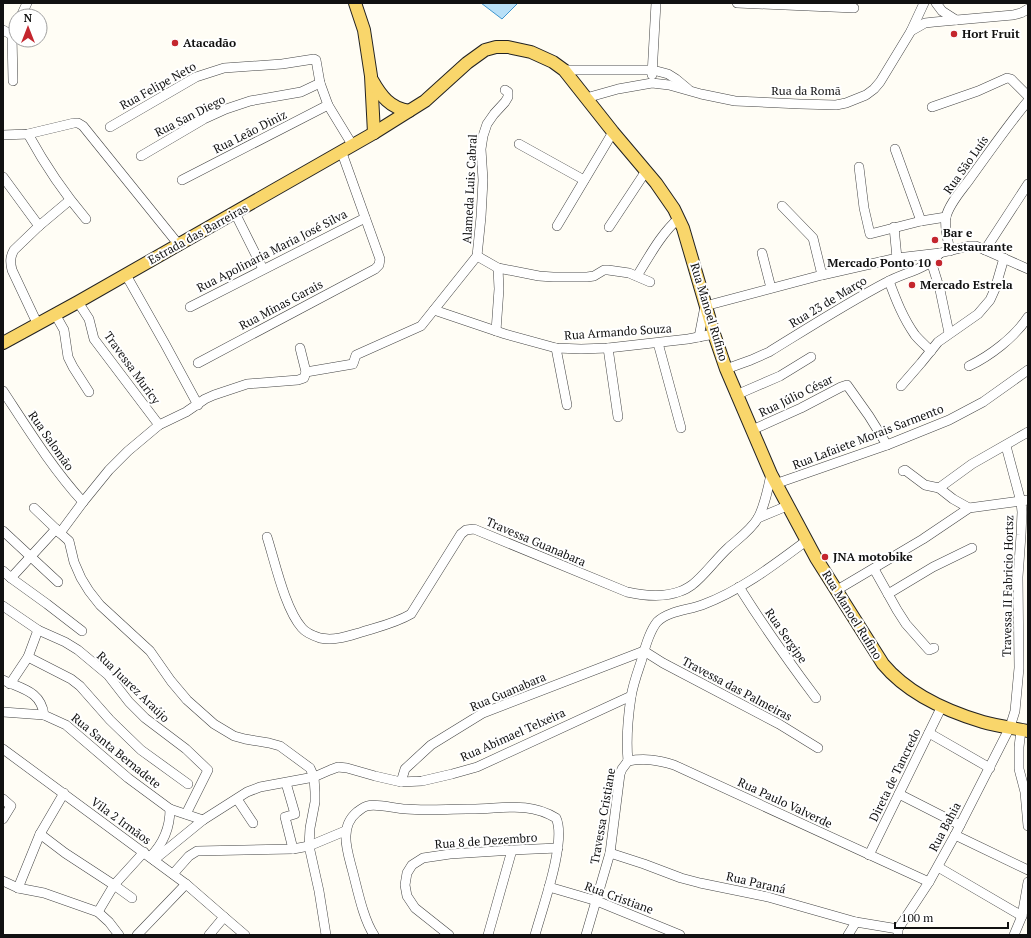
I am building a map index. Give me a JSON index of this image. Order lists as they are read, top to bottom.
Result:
{
  "streets": {
    "main road": ["Estrada das Barreiras", "Rua Manoel Rufino"],
    "street": [
      "Rua Felipe Neto",
      "Rua da Romã",
      "Rua San Diego",
      "Rua Leão Diniz",
      "Rua São Luís",
      "Alameda Luis Cabral",
      "Rua Apolinaria Maria José Silva",
      "Rua 23 de Março",
      "Rua Minas Garais",
      "Rua Armando Souza",
      "Travessa Muricy",
      "Rua Júlio César",
      "Rua Lafaiete Morais Sarmento",
      "Rua Salomão",
      "Travessa Guanabara",
      "Travessa II Fabricio Hortsz",
      "Rua Sergipe",
      "Rua Juarez Araújo",
      "Travessa das Palmeiras",
      "Rua Guanabara",
      "Rua Abimael Telxeira",
      "Rua Santa Bernadete",
      "Direta de Tancredo",
      "Rua Paulo Valverde",
      "Travessa Cristiane",
      "Vila 2 Irmãos",
      "Rua Bahia",
      "Rua 8 de Dezembro",
      "Rua Paraná",
      "Rua Cristiane"
    ]
  },
  "crossings": [
    ["Rua Felipe Neto", "Rua San Diego"],
    ["Rua Felipe Neto", "Rua Leão Diniz"],
    ["Rua Felipe Neto", "Estrada das Barreiras"],
    ["Rua da Romã", "Rua Manoel Rufino"],
    ["Alameda Luis Cabral", "Rua Armando Souza"],
    ["Estrada das Barreiras", "Rua Manoel Rufino"],
    ["Estrada das Barreiras", "Travessa Muricy"],
    ["Rua Apolinaria Maria José Silva", "Rua Minas Garais"],
    ["Rua 23 de Março", "Rua Manoel Rufino"],
    ["Rua Manoel Rufino", "Rua Armando Souza"],
    ["Rua Manoel Rufino", "Rua Júlio César"],
    ["Rua Manoel Rufino", "Rua Lafaiete Morais Sarmento"],
    ["Rua Manoel Rufino", "Travessa Guanabara"],
    ["Rua Manoel Rufino", "Travessa II Fabricio Hortsz"],
    ["Rua Manoel Rufino", "Direta de Tancredo"],
    ["Rua Manoel Rufino", "Rua Bahia"],
    ["Rua Júlio César", "Rua Lafaiete Morais Sarmento"],
    ["Rua Lafaiete Morais Sarmento", "Travessa Guanabara"],
    ["Travessa II Fabricio Hortsz", "Rua Bahia"],
    ["Rua Juarez Araújo", "Rua Santa Bernadete"],
    ["Travessa das Palmeiras", "Rua Guanabara"],
    ["Rua Guanabara", "Rua Abimael Telxeira"],
    ["Rua Abimael Telxeira", "Rua Santa Bernadete"],
    ["Rua Abimael Telxeira", "Vila 2 Irmãos"],
    ["Direta de Tancredo", "Rua Paulo Valverde"],
    ["Rua Paulo Valverde", "Travessa Cristiane"],
    ["Rua Paulo Valverde", "Rua Bahia"],
    ["Travessa Cristiane", "Rua Paraná"],
    ["Travessa Cristiane", "Rua Cristiane"],
    ["Rua Bahia", "Rua Paraná"]
  ],
  "places": [
    "Hort Fruit",
    "Atacadão",
    "Bar e Restaurante",
    "Mercado Ponto 10",
    "Mercado Estrela",
    "JNA motobike"
  ],
  "scale_bar": "100 m",
  "north": "top"
}
